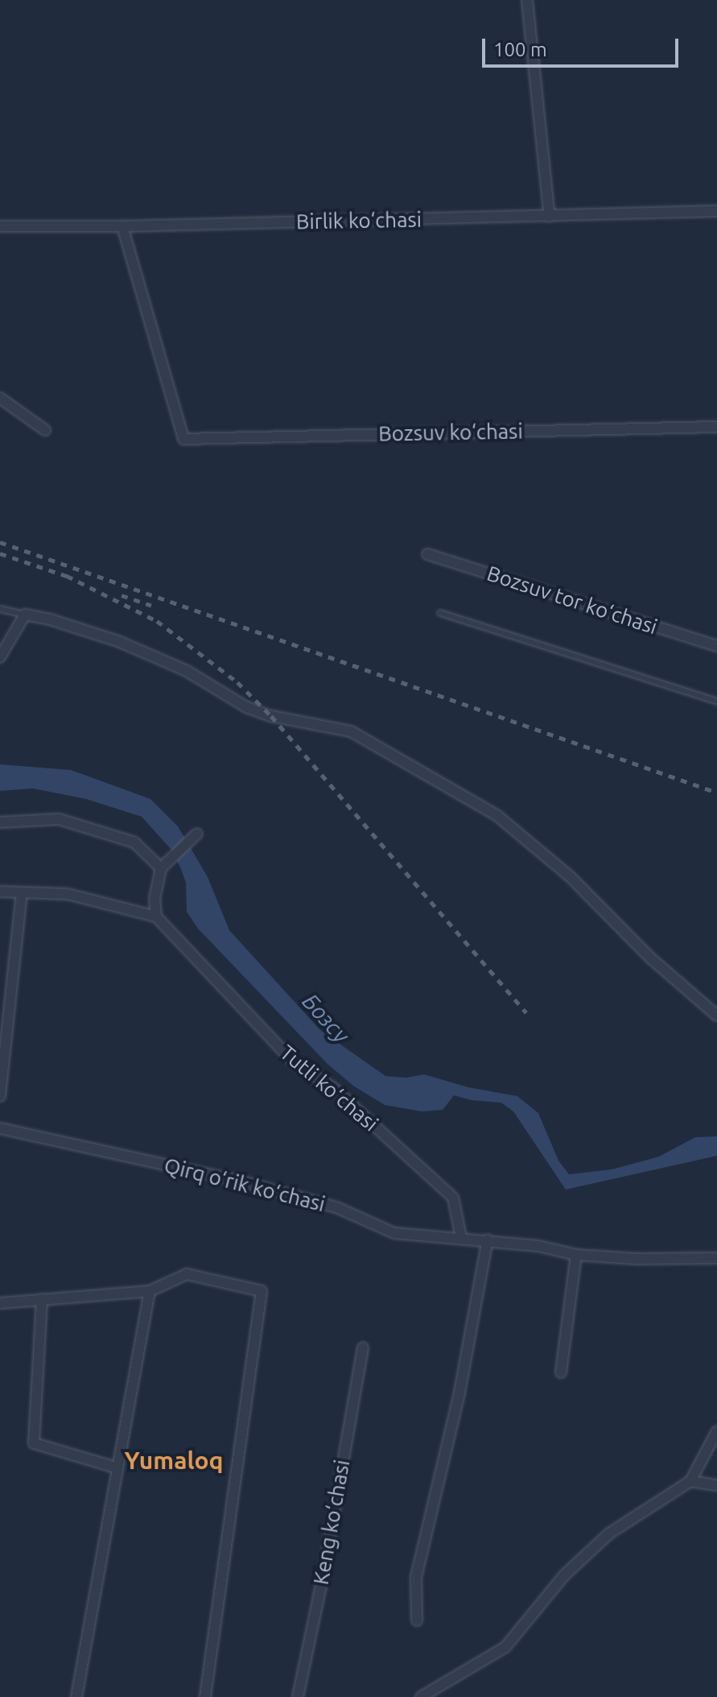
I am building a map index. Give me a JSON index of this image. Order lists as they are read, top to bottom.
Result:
{
  "streets": {
    "street": [
      "Birlik ko‘chasi",
      "Bozsuv ko‘chasi",
      "Bozsuv tor ko‘chasi",
      "Tutli ko‘chasi",
      "Qirq o‘rik ko‘chasi",
      "Keng ko‘chasi"
    ]
  },
  "crossings": [
    ["Birlik ko‘chasi", "Bozsuv ko‘chasi"],
    ["Tutli ko‘chasi", "Qirq o‘rik ko‘chasi"]
  ],
  "districts": ["Yumaloq"],
  "water": ["Бозсу"],
  "scale_bar": "100 m"
}
